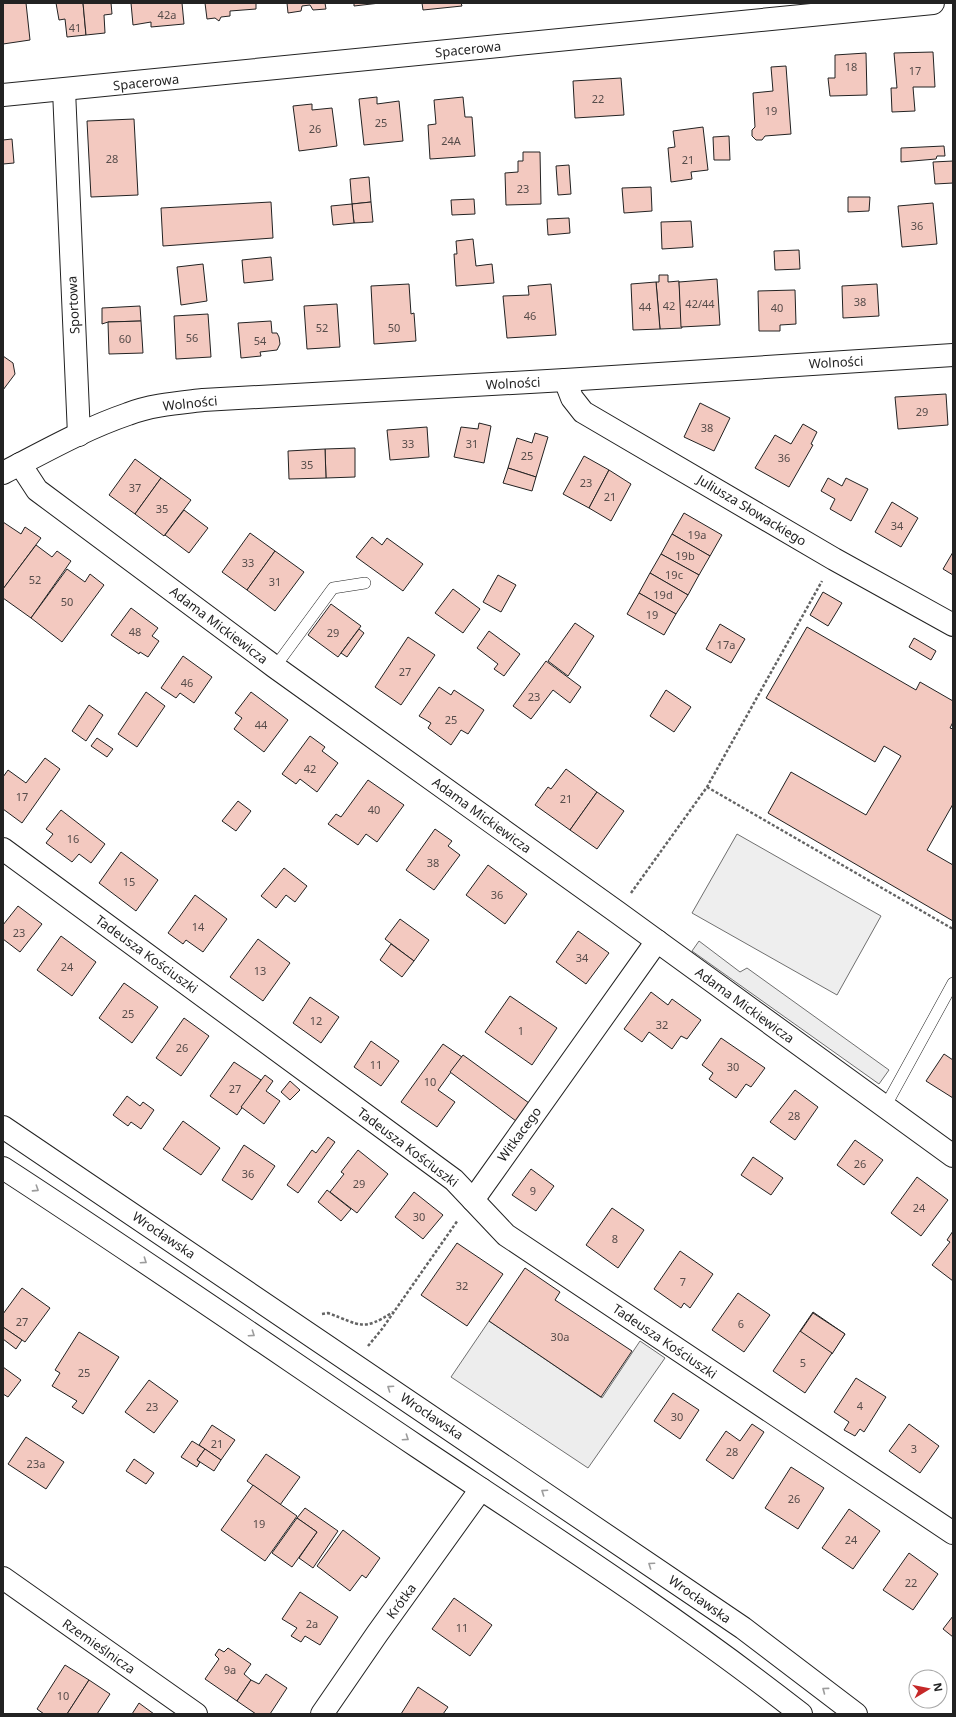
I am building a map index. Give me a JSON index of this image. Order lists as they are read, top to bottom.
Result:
{
  "streets": {
    "street": [
      "Spacerowa",
      "Sportowa",
      "Wolności",
      "Juliusza Słowackiego",
      "Adama Mickiewicza",
      "Tadeusza Kościuszki",
      "Witkacego",
      "Wrocławska",
      "Krótka",
      "Rzemieślnicza"
    ]
  },
  "crossings": [
    ["Spacerowa", "Sportowa"],
    ["Sportowa", "Wolności"],
    ["Wolności", "Juliusza Słowackiego"],
    ["Adama Mickiewicza", "Witkacego"],
    ["Tadeusza Kościuszki", "Witkacego"]
  ],
  "house_numbers": [
    "42a",
    "41",
    "18",
    "17",
    "22",
    "19",
    "25",
    "26",
    "24A",
    "28",
    "21",
    "23",
    "36",
    "38",
    "42/44",
    "42",
    "44",
    "40",
    "46",
    "52",
    "50",
    "56",
    "60",
    "54",
    "29",
    "38",
    "33",
    "31",
    "25",
    "36",
    "35",
    "23",
    "37",
    "21",
    "35",
    "34",
    "19a",
    "19b",
    "33",
    "19c",
    "52",
    "31",
    "19d",
    "50",
    "19",
    "48",
    "29",
    "17a",
    "27",
    "46",
    "23",
    "25",
    "44",
    "42",
    "17",
    "21",
    "40",
    "16",
    "38",
    "15",
    "36",
    "14",
    "23",
    "34",
    "24",
    "13",
    "25",
    "12",
    "32",
    "1",
    "26",
    "11",
    "30",
    "10",
    "27",
    "28",
    "26",
    "36",
    "29",
    "9",
    "24",
    "30",
    "8",
    "7",
    "32",
    "27",
    "6",
    "30a",
    "5",
    "25",
    "4",
    "23",
    "30",
    "21",
    "3",
    "28",
    "23a",
    "26",
    "19",
    "24",
    "22",
    "2a",
    "11",
    "9a",
    "10"
  ],
  "north": "right"
}
